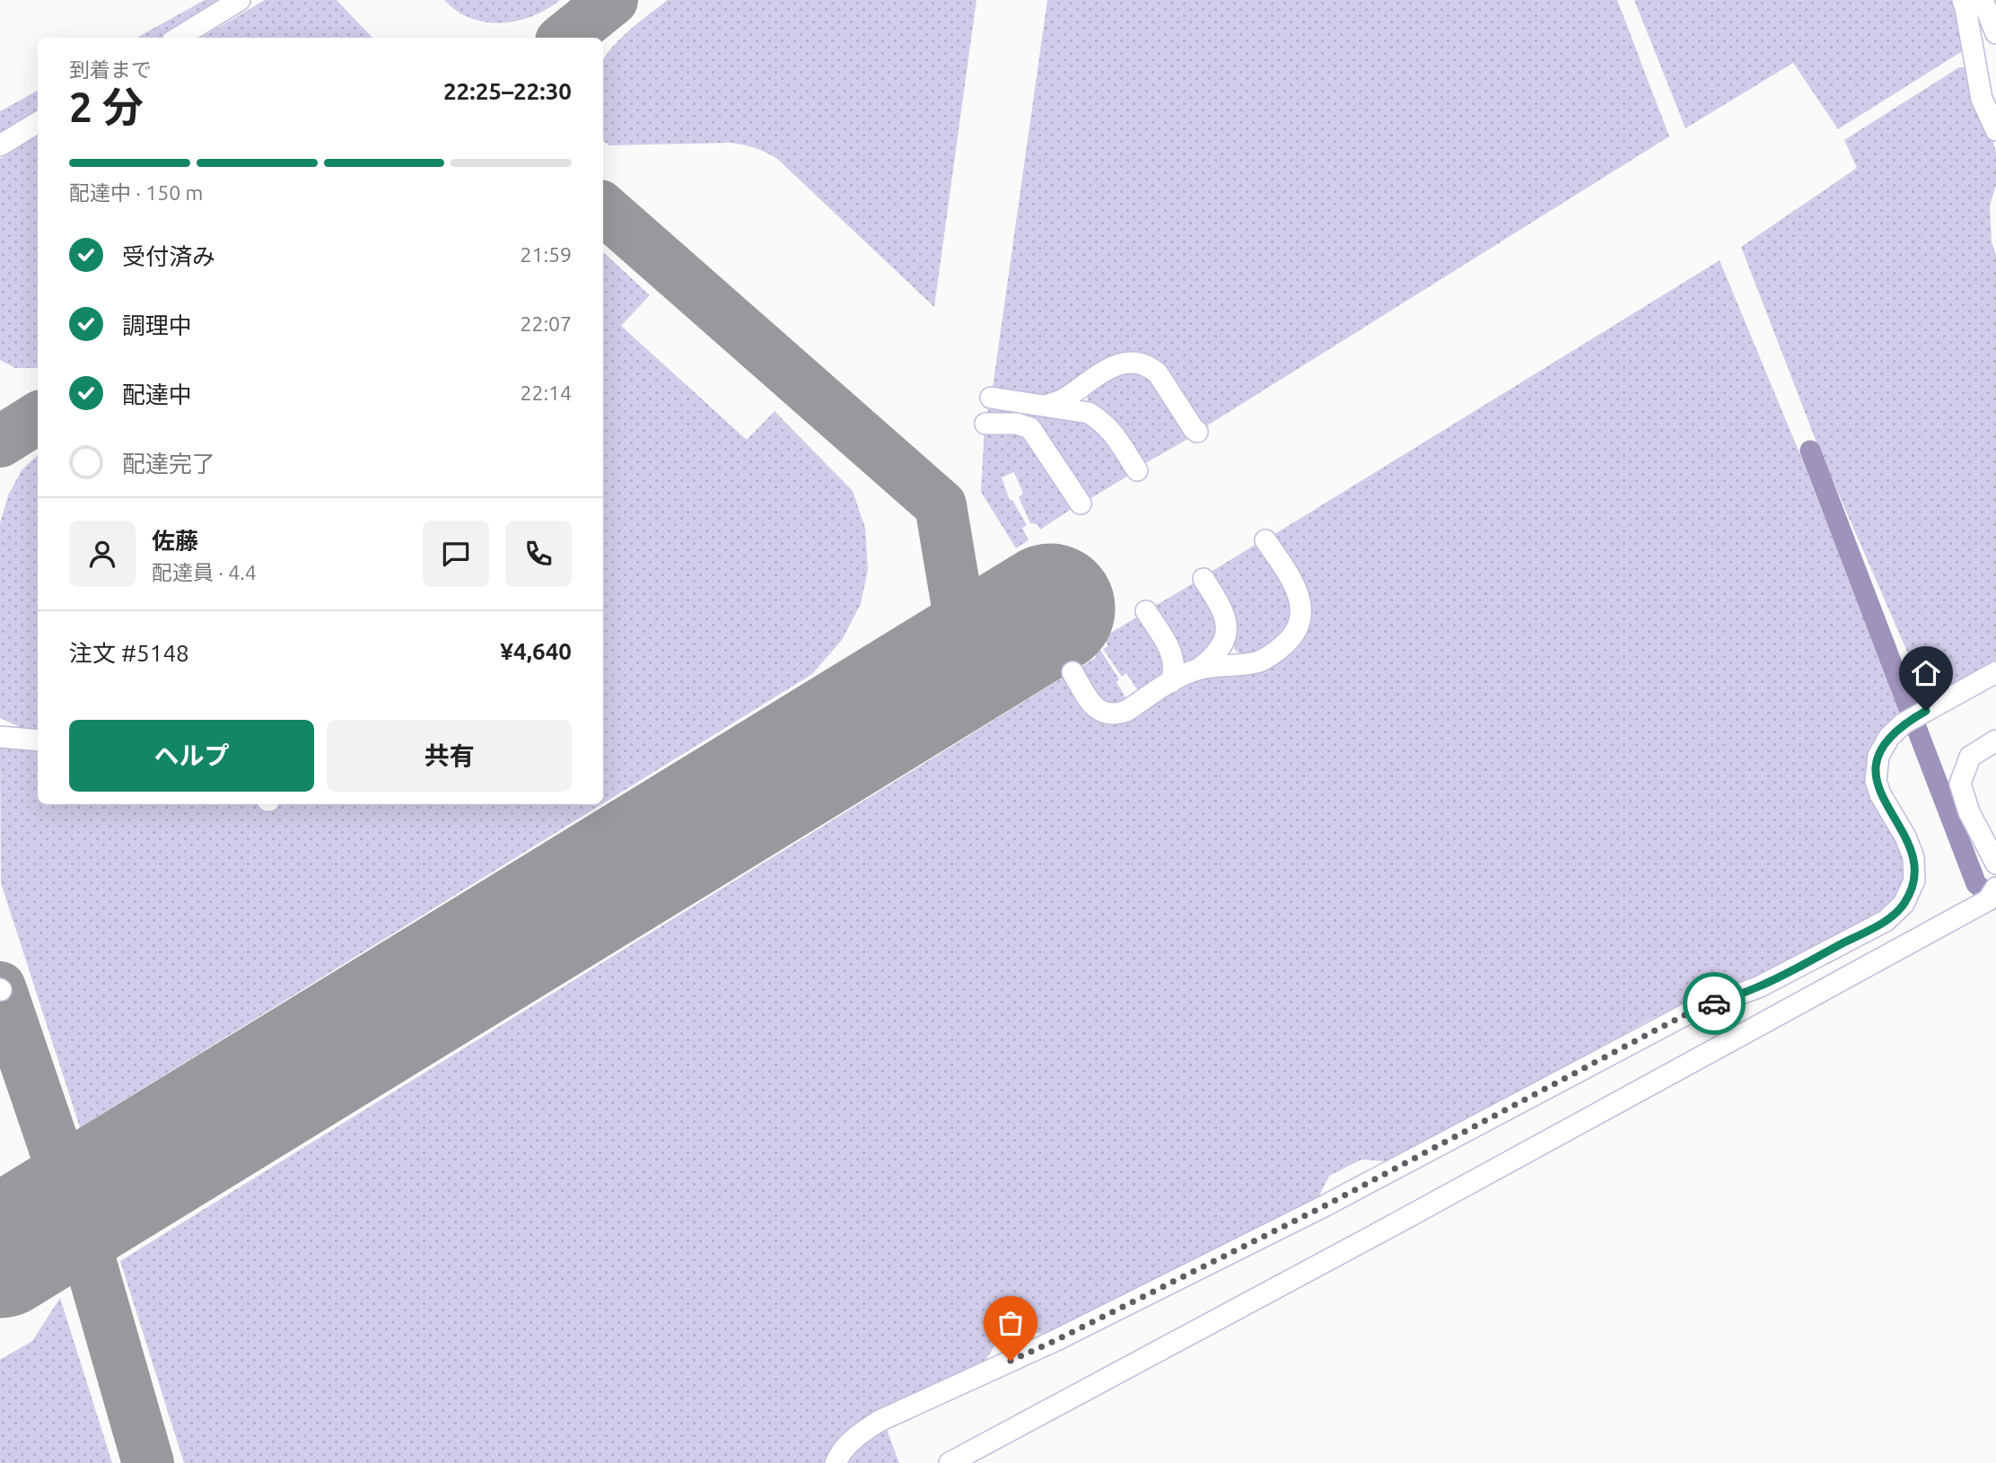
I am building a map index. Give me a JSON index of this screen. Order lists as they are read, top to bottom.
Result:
{
  "page": {
    "heading": ["2 分", "到着まで", "22:25–22:30"],
    "panel": [
      "佐藤",
      "配達員 · 4.4",
      "注文 #5148",
      "¥4,640"
    ],
    "bar": "配達中 · 150 m",
    "list": [
      ["受付済み", "21:59"],
      ["調理中", "22:07"],
      ["配達中", "22:14"],
      "配達完了"
    ],
    "buttons": ["ヘルプ", "共有"]
  }
}
